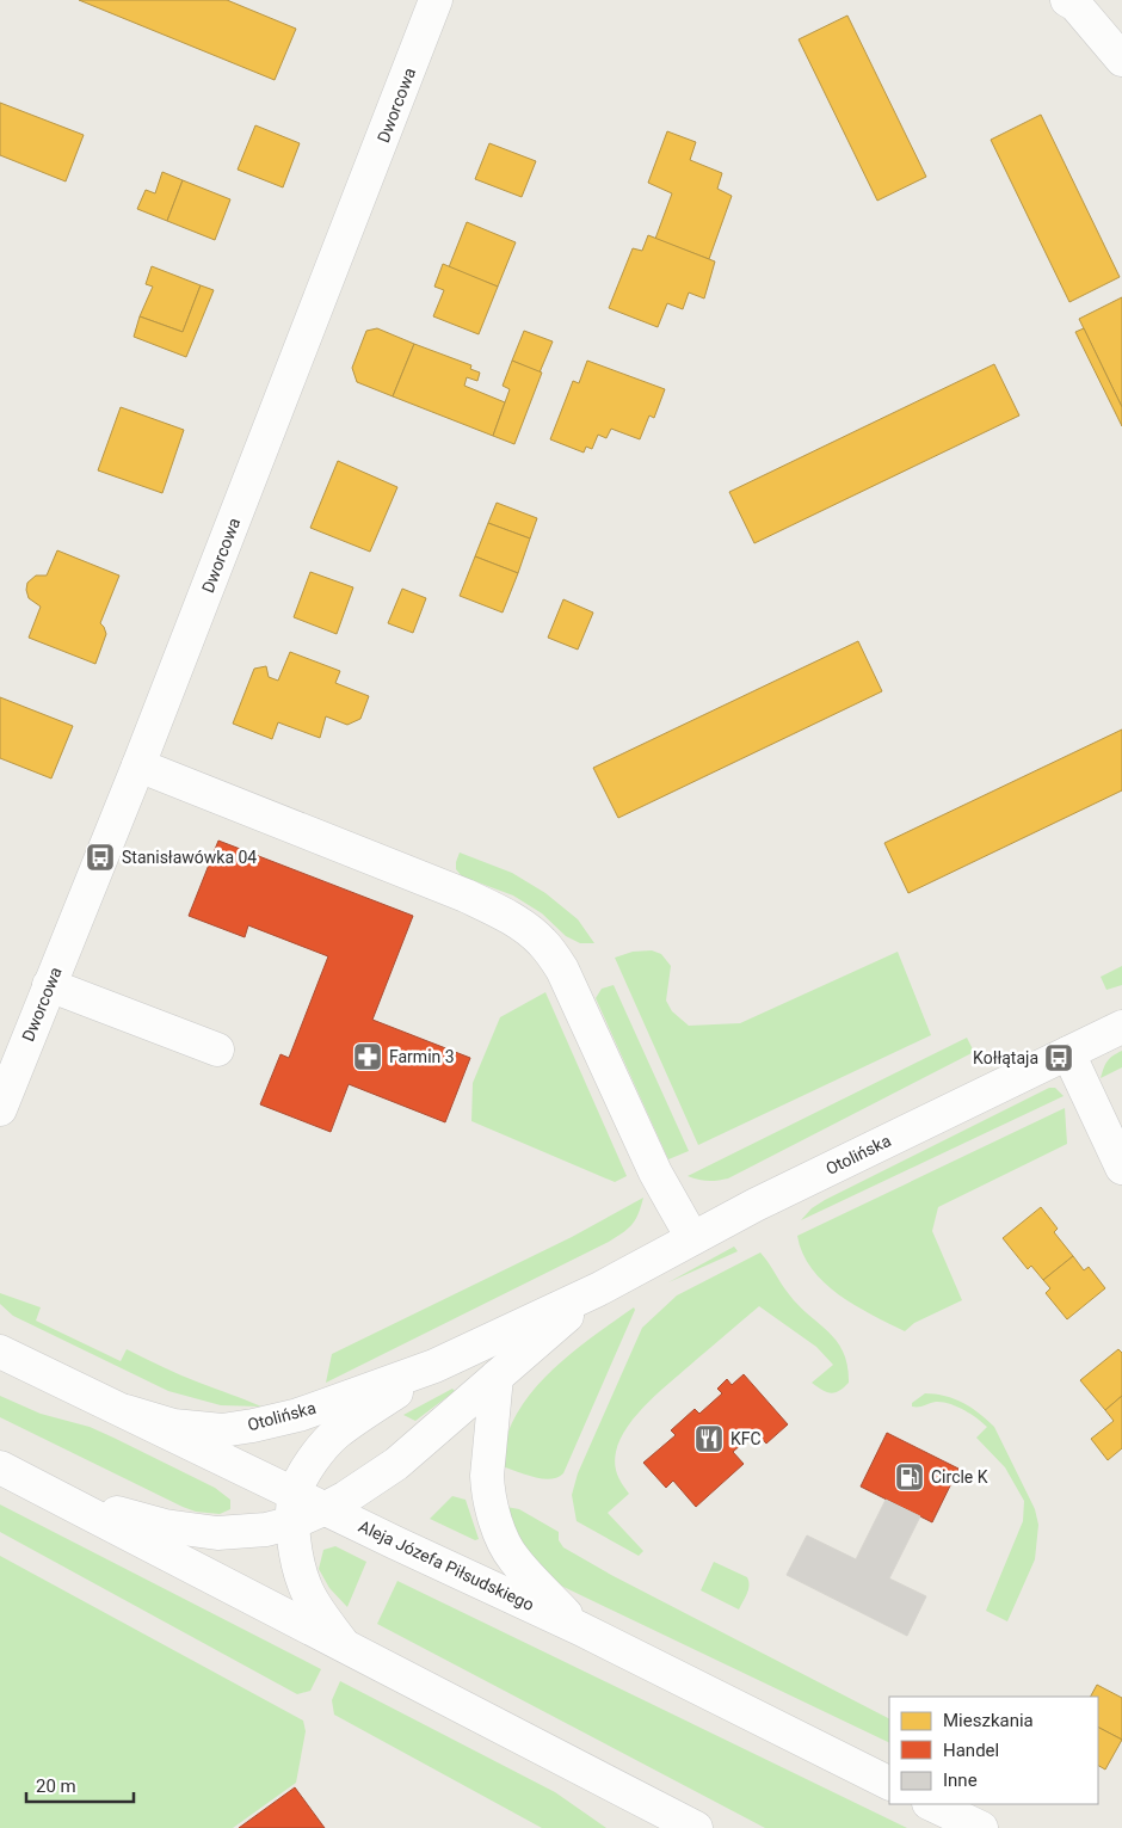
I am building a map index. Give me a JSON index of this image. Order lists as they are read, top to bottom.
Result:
{
  "streets": {
    "main road": ["Dworcowa", "Otolińska", "Aleja Józefa Piłsudskiego"]
  },
  "crossings": [
    ["Otolińska", "Aleja Józefa Piłsudskiego"]
  ],
  "places": {
    "bus stop": ["Stanisławówka 04", "Kołłątaja"],
    "pharmacy": ["Farmin 3"],
    "restaurant": ["KFC"],
    "fuel station": ["Circle K"]
  },
  "legend": ["Mieszkania", "Handel", "Inne"],
  "scale_bar": "20 m"
}
